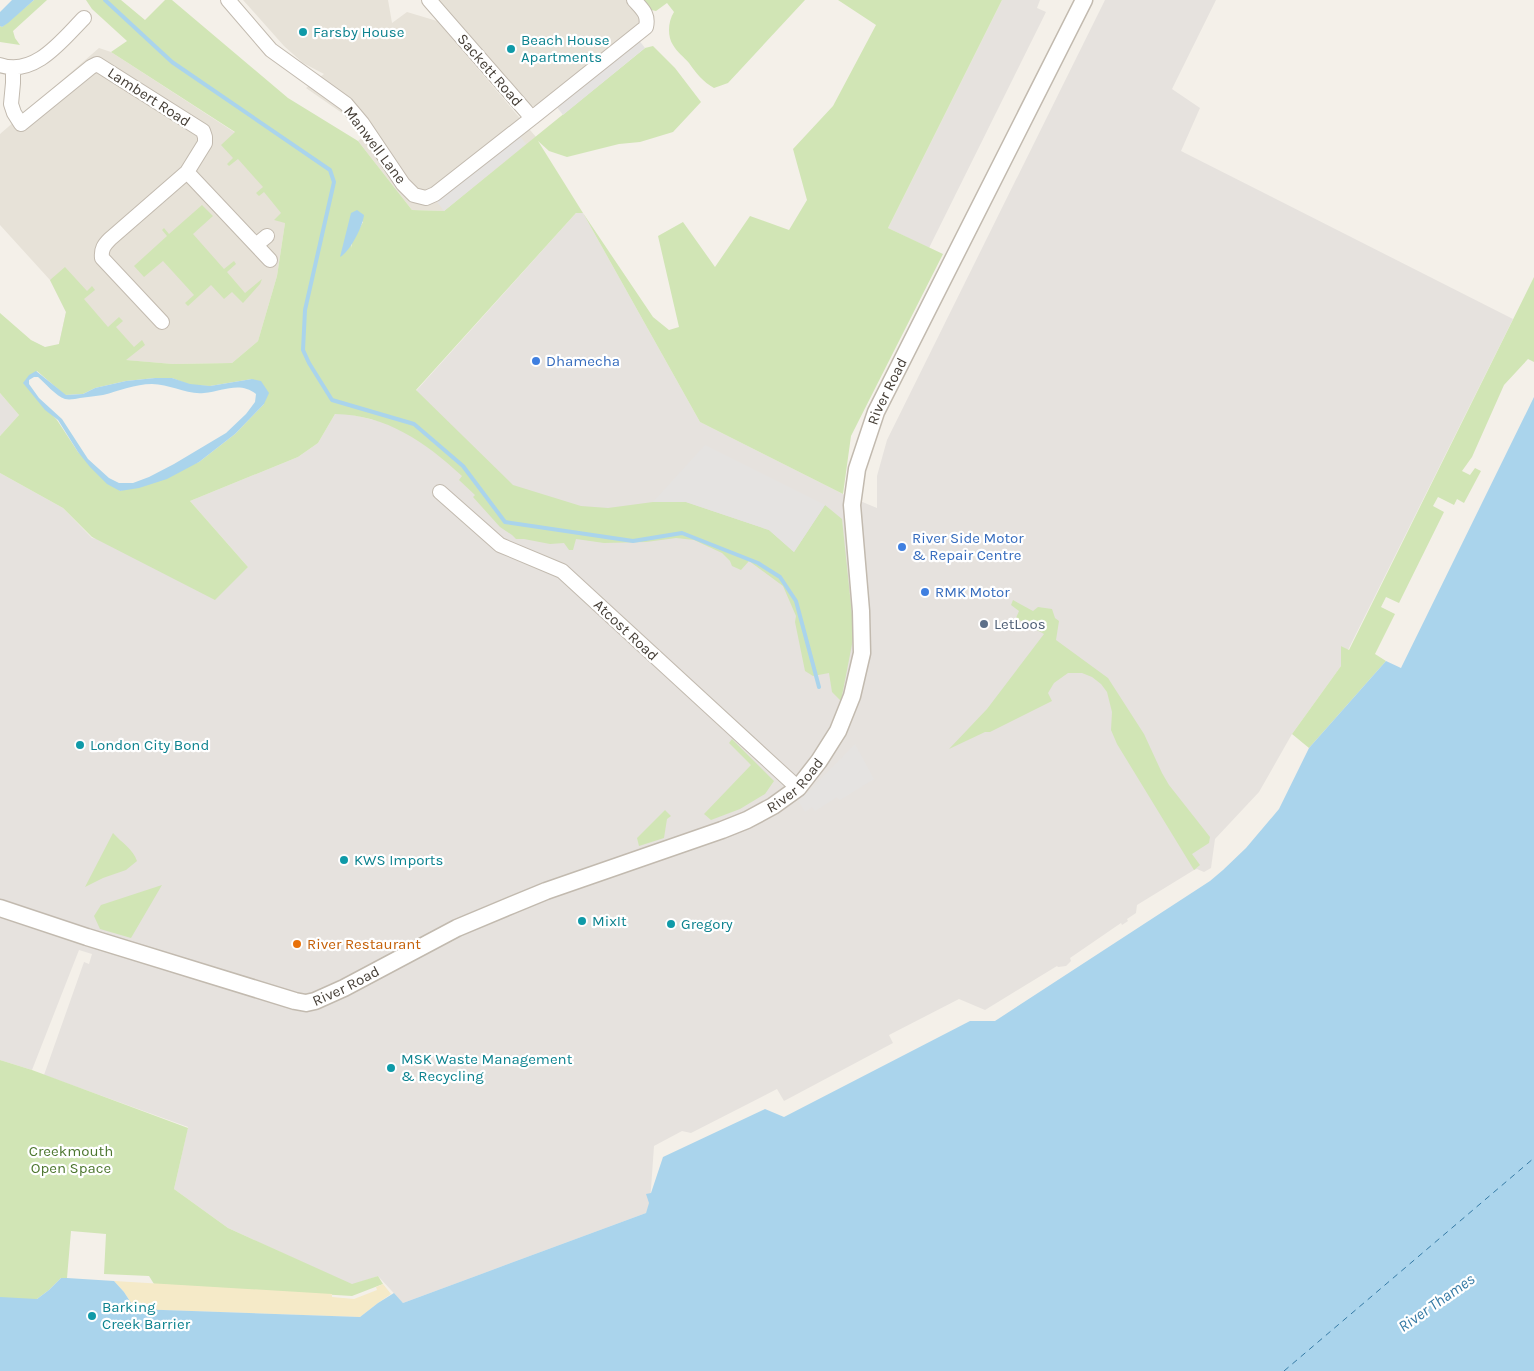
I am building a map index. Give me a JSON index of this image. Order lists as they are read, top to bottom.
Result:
{
  "streets": {
    "street": [
      "Sackett Road",
      "Lambert Road",
      "Manwell Lane",
      "River Road",
      "Atcost Road"
    ]
  },
  "crossings": [
    ["Sackett Road", "Manwell Lane"],
    ["River Road", "Atcost Road"]
  ],
  "water": ["River Thames"],
  "parks": ["Creekmouth Open Space"],
  "places": [
    "Farsby House",
    "Beach House Apartments",
    "Dhamecha",
    "River Side Motor & Repair Centre",
    "RMK Motor",
    "LetLoos",
    "London City Bond",
    "KWS Imports",
    "MixIt",
    "Gregory",
    "River Restaurant",
    "MSK Waste Management & Recycling",
    "Barking Creek Barrier"
  ]
}
